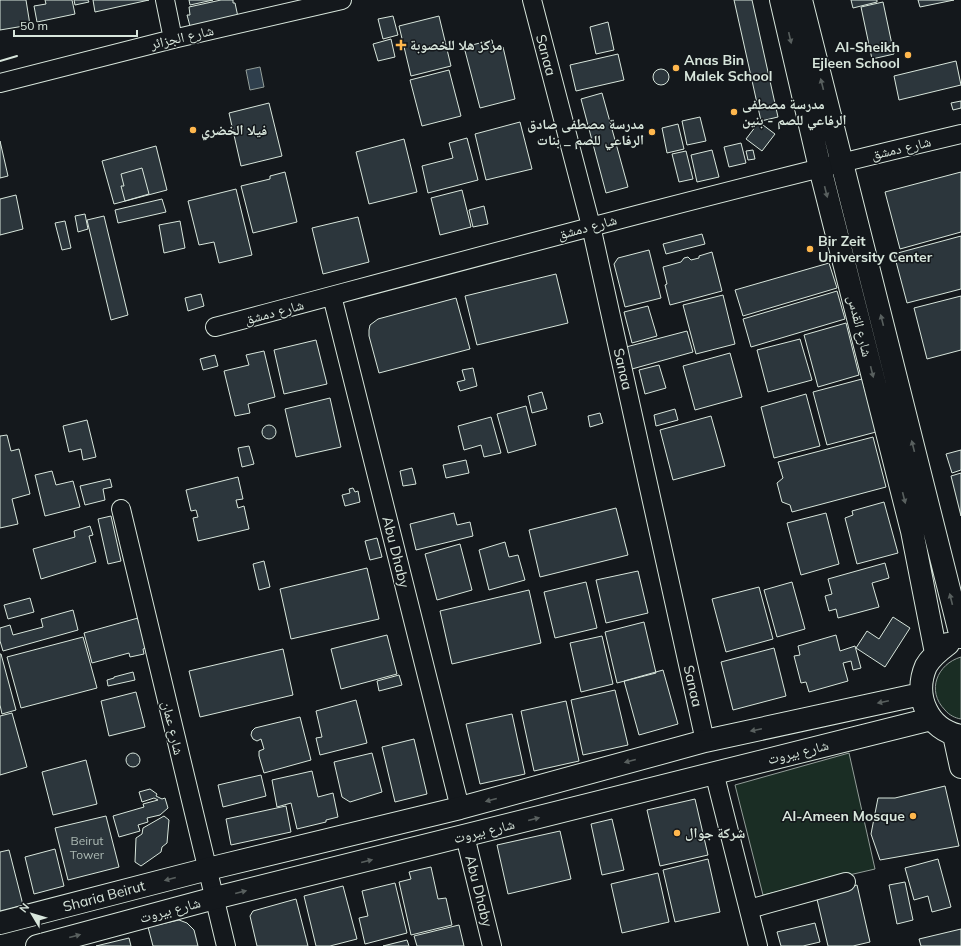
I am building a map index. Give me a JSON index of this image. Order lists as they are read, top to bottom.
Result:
{
  "streets": {
    "main road": ["شارع القدس", "شارع بيروت", "Sharia Beirut"],
    "street": [
      "شارع الجزائر",
      "Sanaa",
      "شارع دمشق",
      "Abu Dhaby",
      "شارع عمان"
    ]
  },
  "crossings": [
    ["Sanaa", "شارع دمشق"],
    ["Sanaa", "شارع بيروت"],
    ["شارع دمشق", "شارع القدس"],
    ["شارع دمشق", "Abu Dhaby"],
    ["Abu Dhaby", "شارع بيروت"],
    ["شارع عمان", "شارع بيروت"],
    ["شارع عمان", "Sharia Beirut"],
    ["شارع بيروت", "Sharia Beirut"]
  ],
  "one_way": ["Sharia Beirut"],
  "places": {
    "health": ["مركز هلا للخصوبة"],
    "other": [
      "Al-Sheikh Ejleen School",
      "Anas Bin Malek School",
      "مدرسة مصطفى الرفاعي للصم - بنين",
      "فيلا الخضري",
      "مدرسة مصطفى صادق الرفاعي للصم _ بنات",
      "Bir Zeit University Center",
      "Al-Ameen Mosque",
      "شركة جوال"
    ]
  },
  "house_numbers": ["Beirut Tower"],
  "scale_bar": "50 m",
  "north": "top left"
}
